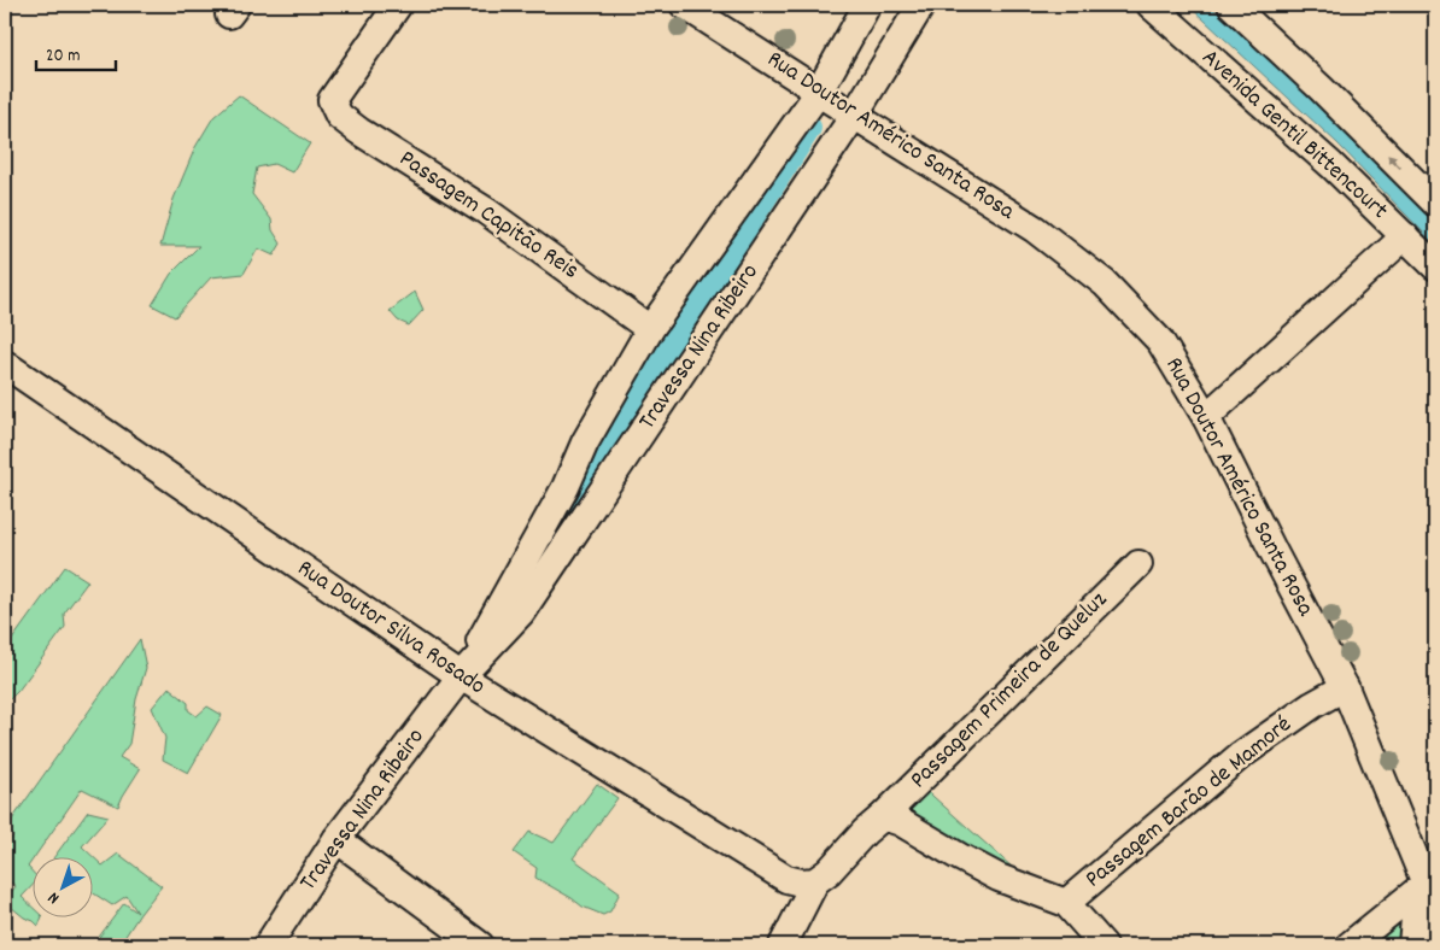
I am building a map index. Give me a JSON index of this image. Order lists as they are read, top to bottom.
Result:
{
  "streets": {
    "street": [
      "Avenida Gentil Bittencourt",
      "Rua Doutor Américo Santa Rosa",
      "Passagem Capitão Reis",
      "Travessa Nina Ribeiro",
      "Rua Doutor Silva Rosado",
      "Passagem Primeira de Queluz",
      "Passagem Barão de Mamoré"
    ]
  },
  "crossings": [
    ["Rua Doutor Américo Santa Rosa", "Travessa Nina Ribeiro"],
    ["Rua Doutor Américo Santa Rosa", "Passagem Barão de Mamoré"],
    ["Passagem Capitão Reis", "Travessa Nina Ribeiro"],
    ["Travessa Nina Ribeiro", "Rua Doutor Silva Rosado"],
    ["Rua Doutor Silva Rosado", "Passagem Primeira de Queluz"]
  ],
  "scale_bar": "20 m",
  "north": "bottom left"
}
